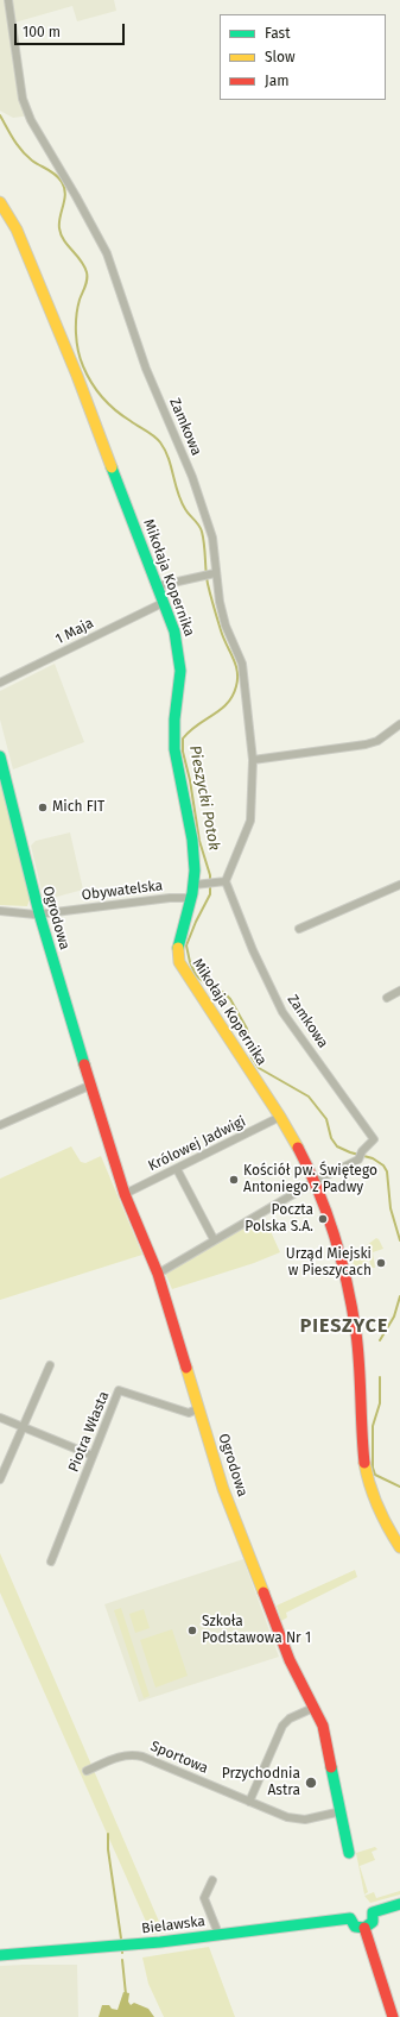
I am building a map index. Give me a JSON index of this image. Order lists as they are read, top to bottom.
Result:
{
  "streets": {
    "street": [
      "Zamkowa",
      "Mikołaja Kopernika",
      "1 Maja",
      "Obywatelska",
      "Ogrodowa",
      "Królowej Jadwigi",
      "Piotra Własta",
      "Sportowa",
      "Bielawska"
    ]
  },
  "crossings": [
    ["Zamkowa", "Mikołaja Kopernika"],
    ["Mikołaja Kopernika", "1 Maja"],
    ["Mikołaja Kopernika", "Obywatelska"],
    ["Mikołaja Kopernika", "Królowej Jadwigi"],
    ["Obywatelska", "Ogrodowa"],
    ["Ogrodowa", "Królowej Jadwigi"],
    ["Ogrodowa", "Piotra Własta"],
    ["Ogrodowa", "Sportowa"]
  ],
  "districts": ["PIESZYCE"],
  "water": ["Pieszycki Potok"],
  "places": [
    "Mich FIT",
    "Kościół pw. Świętego Antoniego z Padwy",
    "Poczta Polska S.A.",
    "Urząd Miejski w Pieszycach",
    "Szkoła Podstawowa Nr 1",
    "Przychodnia Astra"
  ],
  "legend": ["Fast", "Slow", "Jam"],
  "scale_bar": "100 m"
}
